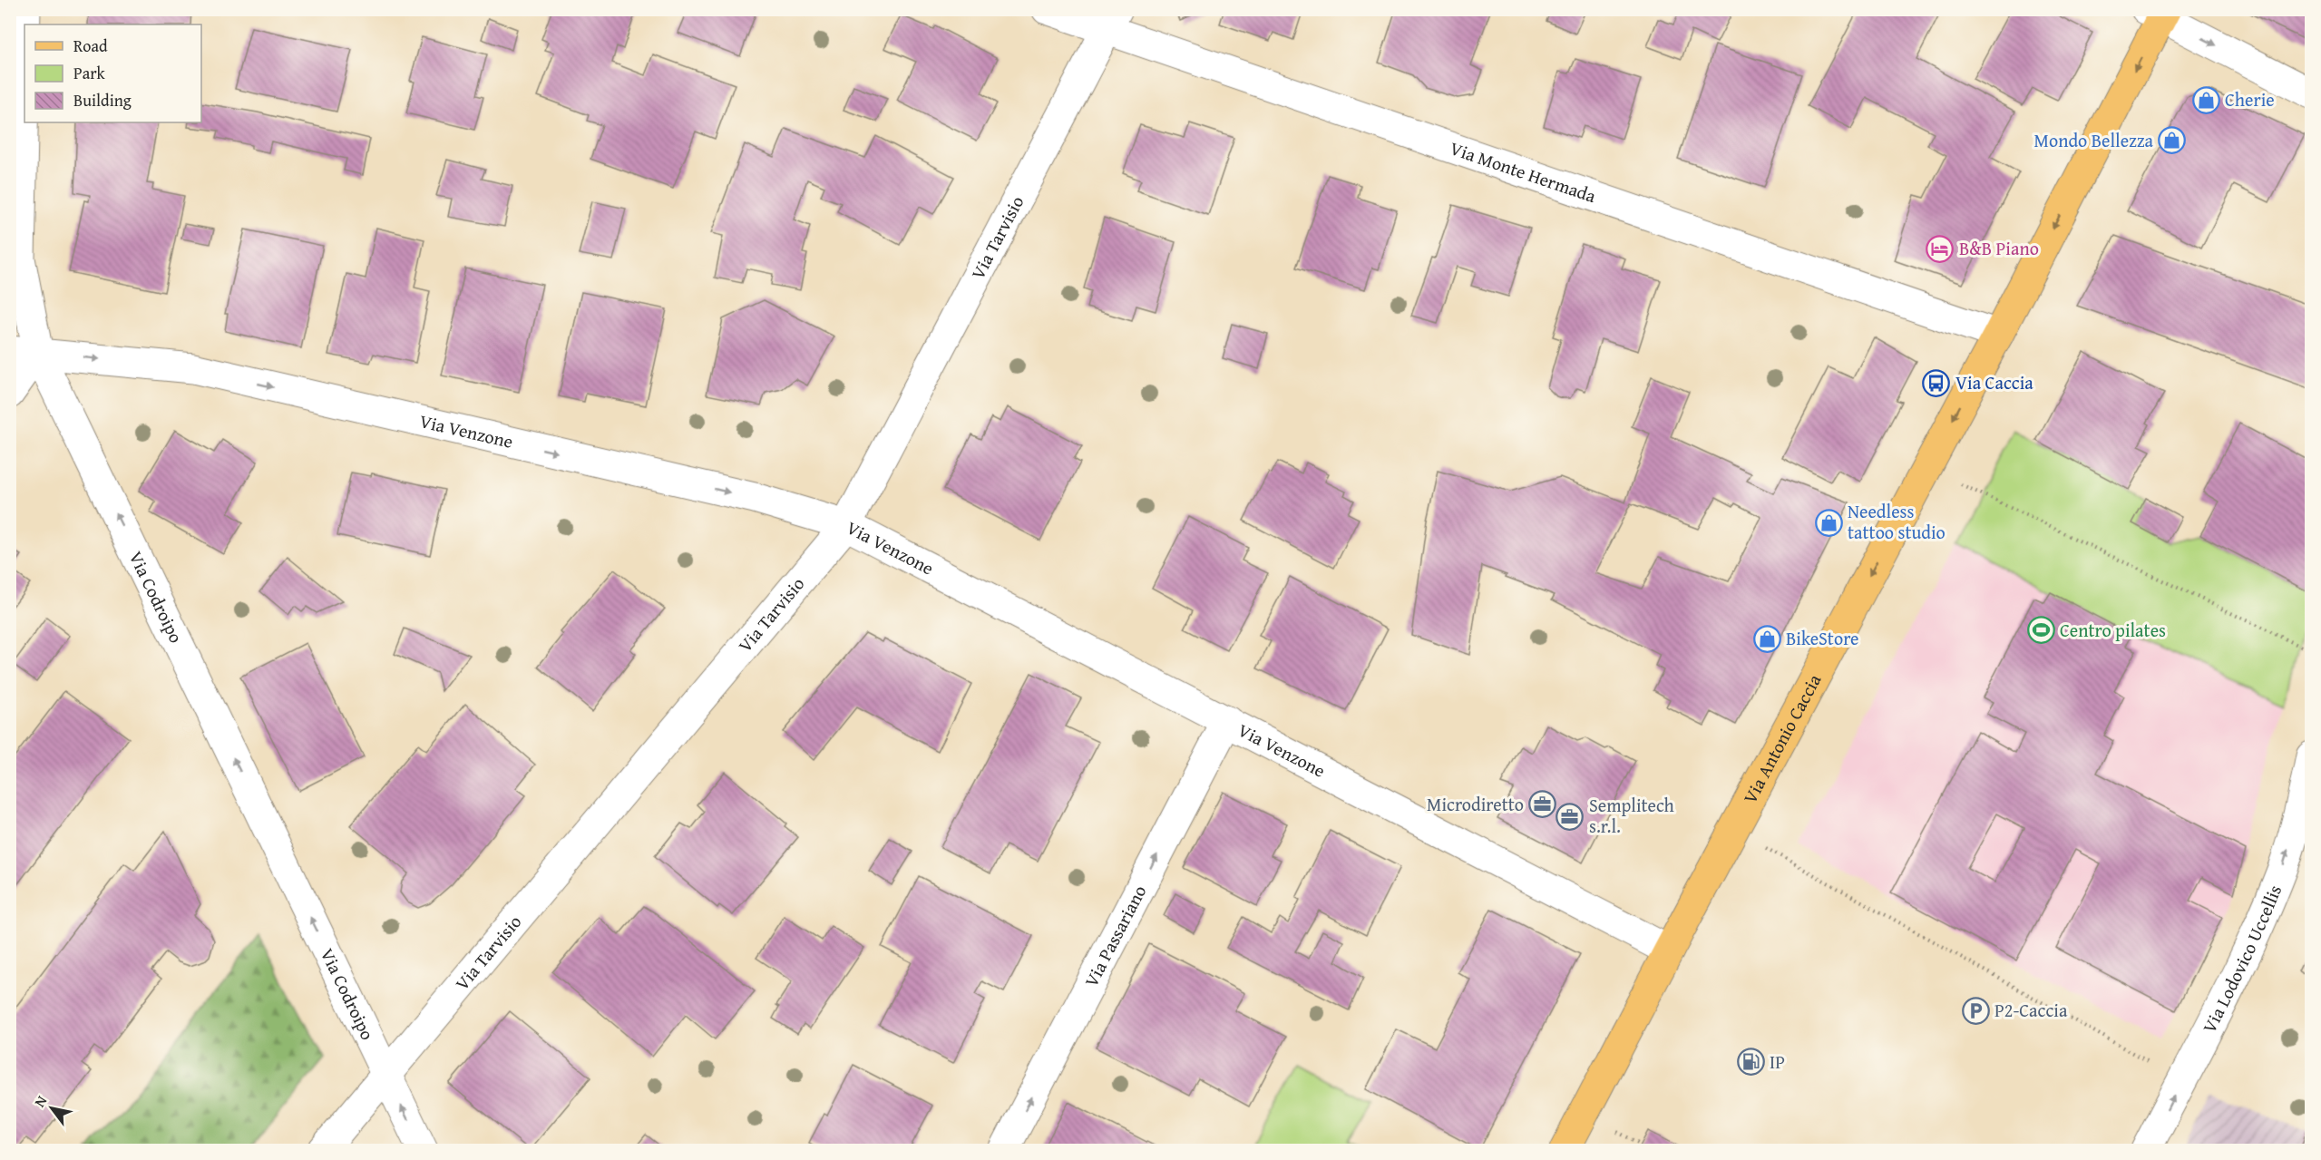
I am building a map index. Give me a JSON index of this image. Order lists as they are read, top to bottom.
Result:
{
  "streets": {
    "main road": ["Via Antonio Caccia"],
    "street": [
      "Via Monte Hermada",
      "Via Tarvisio",
      "Via Venzone",
      "Via Codroipo",
      "Via Passariano",
      "Via Lodovico Uccellis"
    ]
  },
  "crossings": [
    ["Via Monte Hermada", "Via Tarvisio"],
    ["Via Monte Hermada", "Via Antonio Caccia"],
    ["Via Tarvisio", "Via Venzone"],
    ["Via Tarvisio", "Via Codroipo"],
    ["Via Venzone", "Via Codroipo"],
    ["Via Venzone", "Via Antonio Caccia"],
    ["Via Venzone", "Via Passariano"]
  ],
  "one_way": [
    "Via Venzone",
    "Via Codroipo",
    "Via Antonio Caccia",
    "Via Passariano",
    "Via Lodovico Uccellis"
  ],
  "places": {
    "shop": [
      "Cherie",
      "Mondo Bellezza",
      "Needless tattoo studio",
      "BikeStore"
    ],
    "hotel": ["B&B Piano"],
    "bus stop": ["Via Caccia"],
    "sports": ["Centro pilates"],
    "office": ["Microdiretto", "Semplitech s.r.l."],
    "parking": ["P2-Caccia"],
    "fuel station": ["IP"]
  },
  "legend": ["Road", "Park", "Building"],
  "north": "top left"
}
